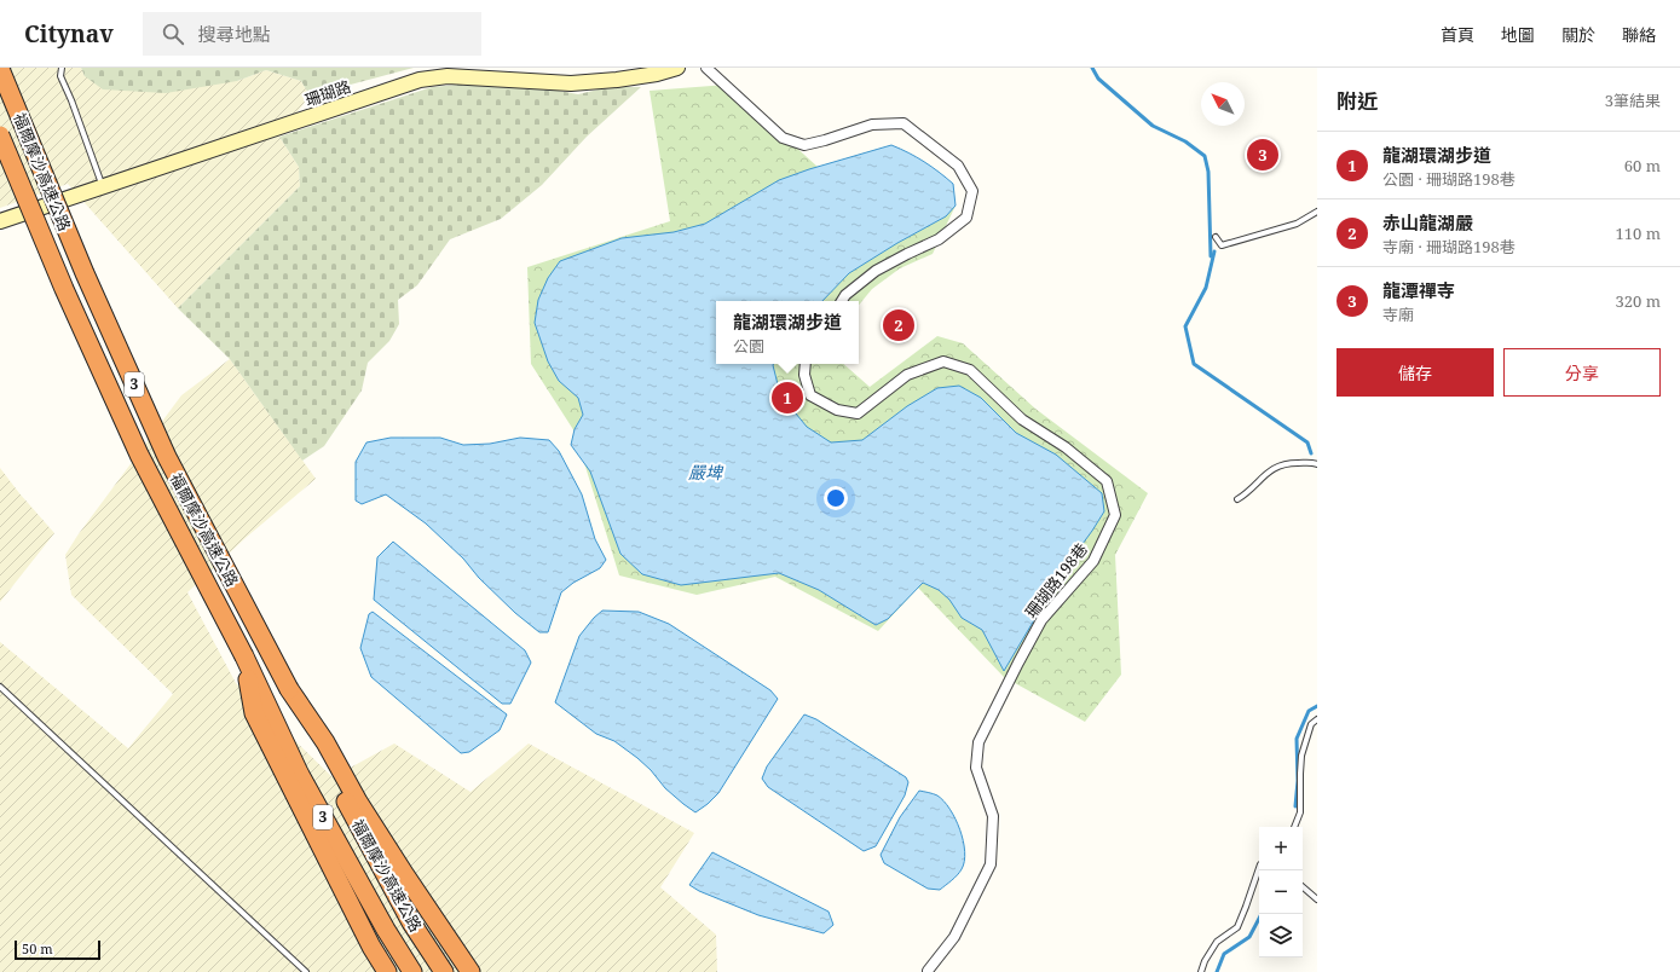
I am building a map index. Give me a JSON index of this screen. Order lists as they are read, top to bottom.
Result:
{
  "streets": {
    "highway": ["福爾摩沙高速公路", "3"],
    "street": ["珊瑚路", "珊瑚路198巷"]
  },
  "water": ["嚴埤"],
  "scale_bar": "50 m",
  "north": "top left",
  "page": {
    "header": "Citynav",
    "search": "搜尋地點",
    "nav": [
      "首頁",
      "地圖",
      "關於",
      "聯絡"
    ],
    "heading": ["附近", "3筆結果"],
    "list": [
      {
        "mark": "1",
        "name": "龍湖環湖步道",
        "note": "公園 · 珊瑚路198巷",
        "value": "60 m"
      },
      {
        "mark": "2",
        "name": "赤山龍湖嚴",
        "note": "寺廟 · 珊瑚路198巷",
        "value": "110 m"
      },
      {
        "mark": "3",
        "name": "龍潭禪寺",
        "note": "寺廟",
        "value": "320 m"
      }
    ],
    "pins": ["3", "2", "1"],
    "popup": ["龍湖環湖步道", "公園"],
    "buttons": ["儲存", "分享"],
    "map_buttons": ["+", "−"],
    "scale": "50 m"
  }
}
